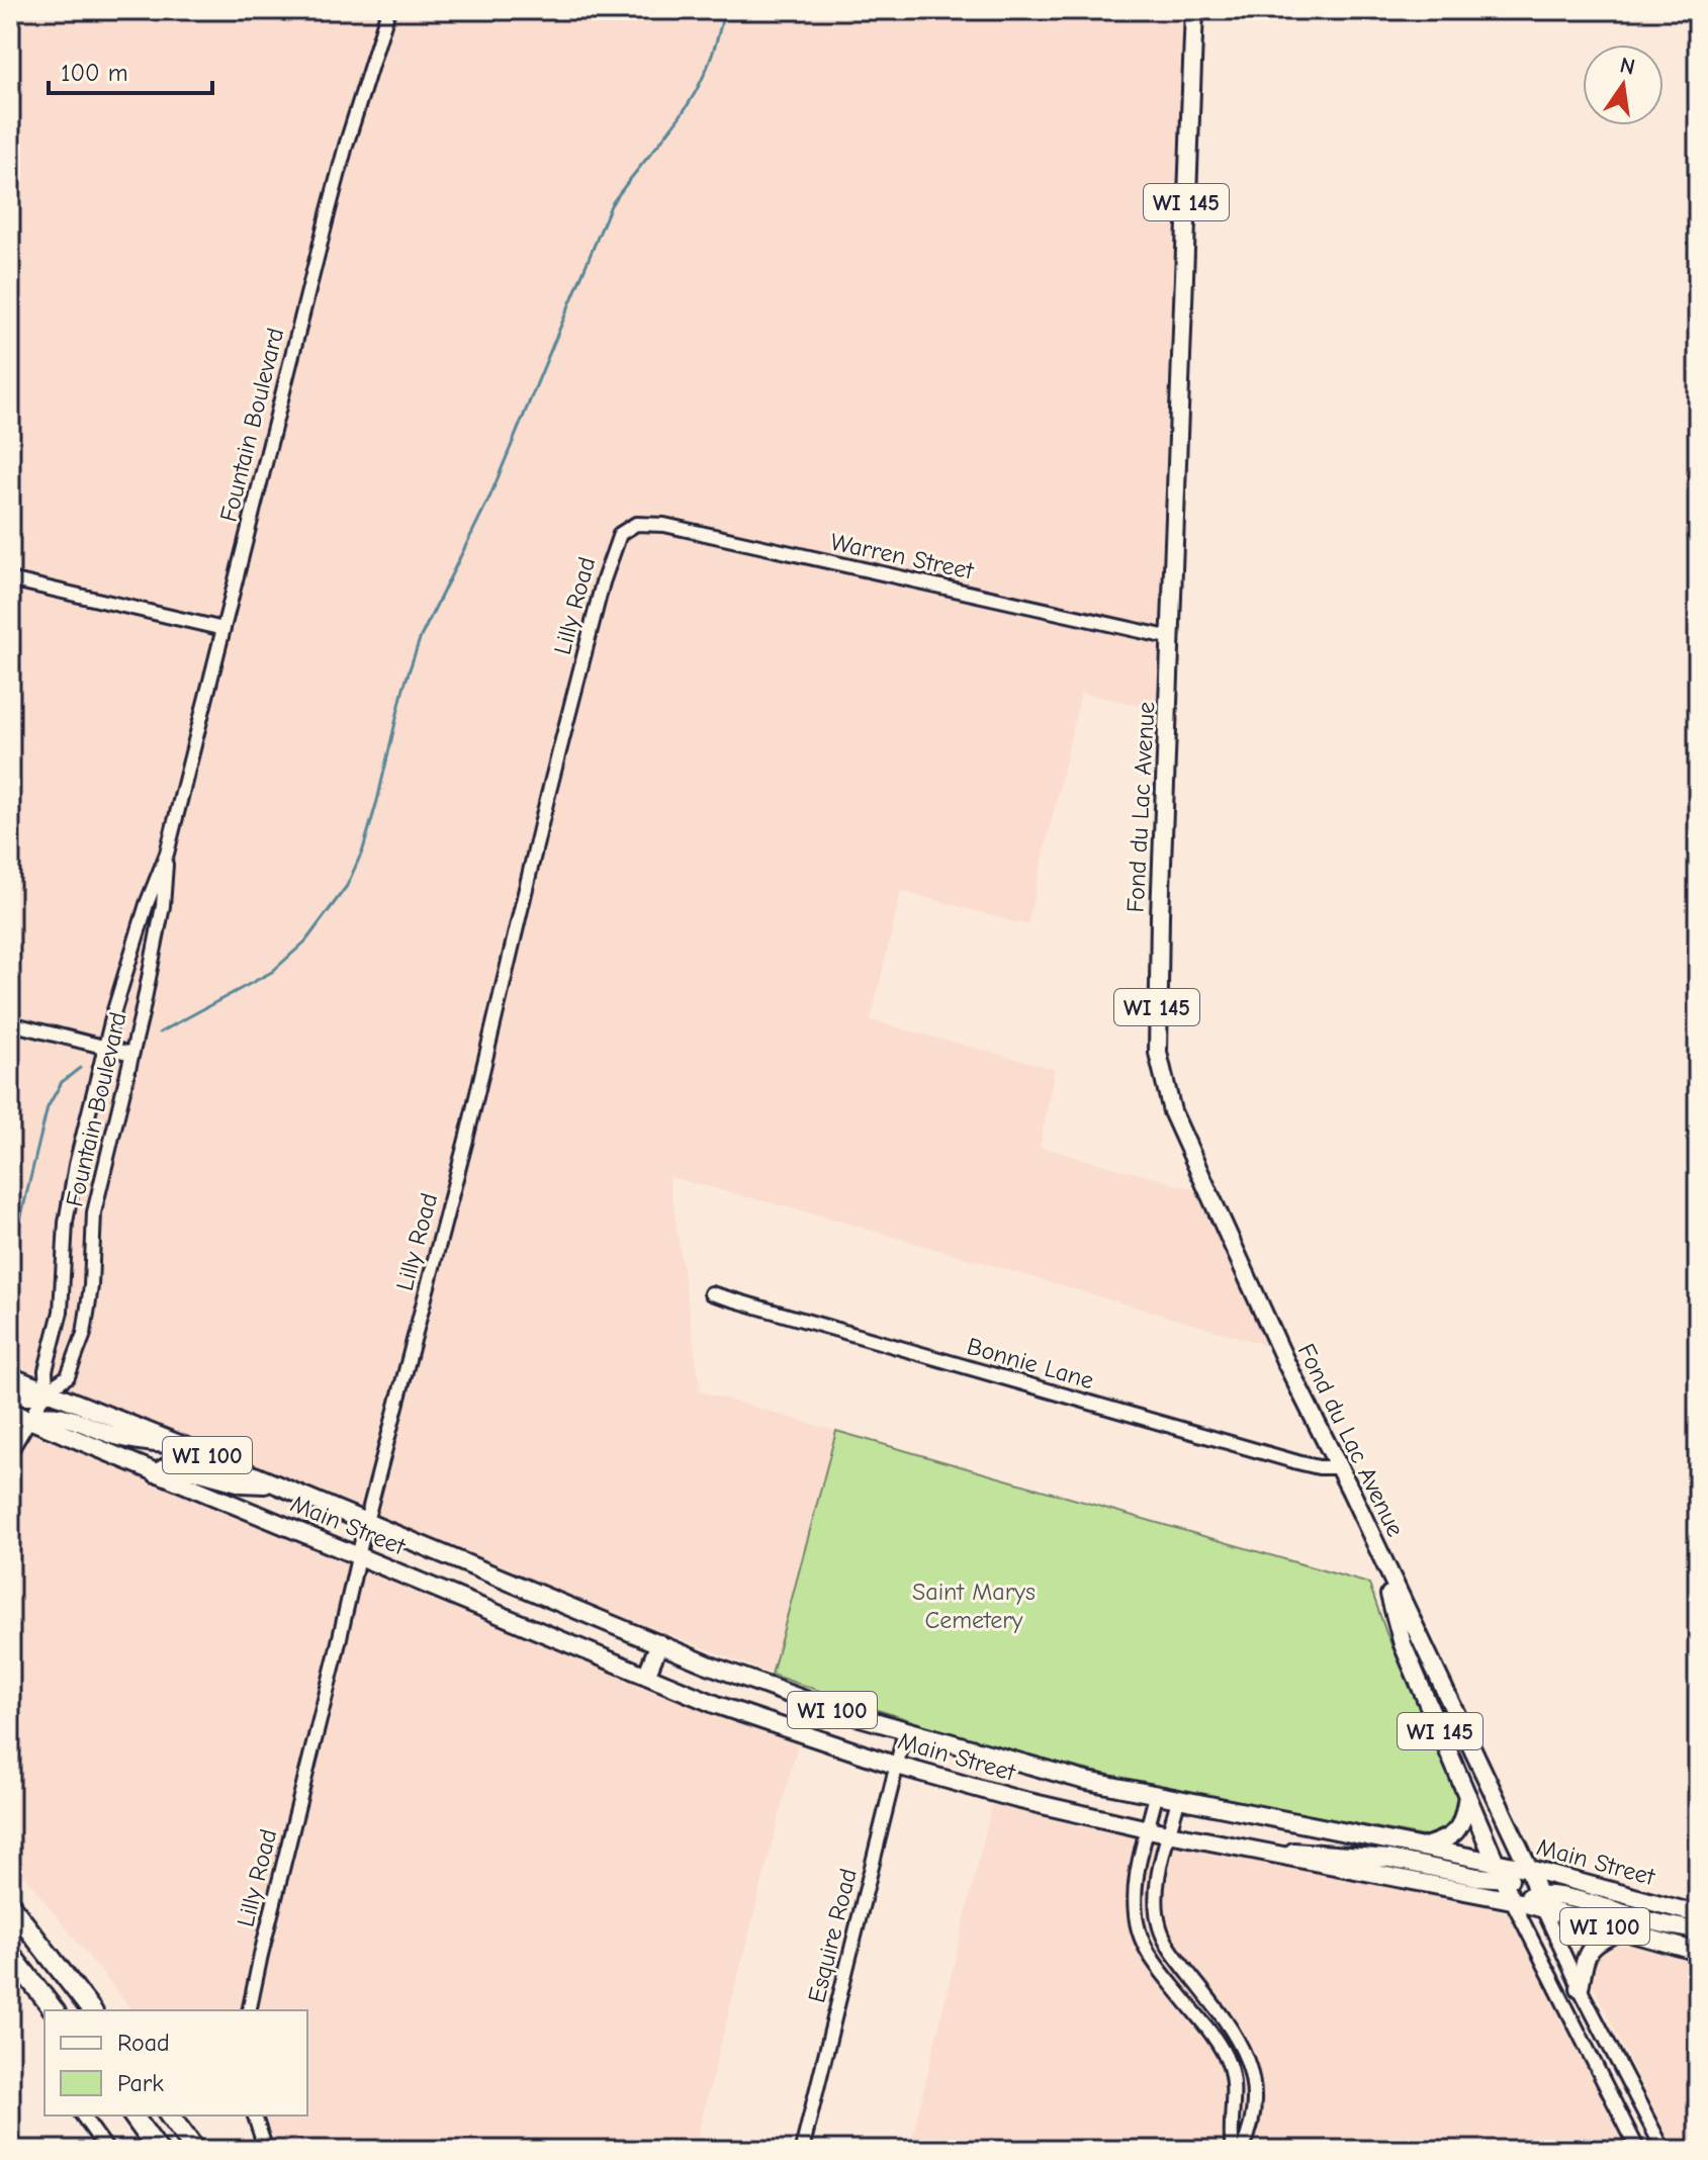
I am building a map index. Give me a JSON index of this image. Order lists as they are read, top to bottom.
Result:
{
  "streets": {
    "main road": [
      "WI 145",
      "Fond du Lac Avenue",
      "WI 100",
      "Main Street"
    ],
    "street": [
      "Fountain Boulevard",
      "Warren Street",
      "Lilly Road",
      "Bonnie Lane",
      "Esquire Road"
    ]
  },
  "crossings": [
    ["Fountain Boulevard", "Main Street"],
    ["Warren Street", "Lilly Road"],
    ["Warren Street", "Fond du Lac Avenue"],
    ["Lilly Road", "Main Street"],
    ["Fond du Lac Avenue", "Bonnie Lane"],
    ["Fond du Lac Avenue", "Main Street"],
    ["Main Street", "Esquire Road"]
  ],
  "parks": ["Saint Marys Cemetery"],
  "legend": ["Road", "Park"],
  "scale_bar": "100 m",
  "north": "top"
}
